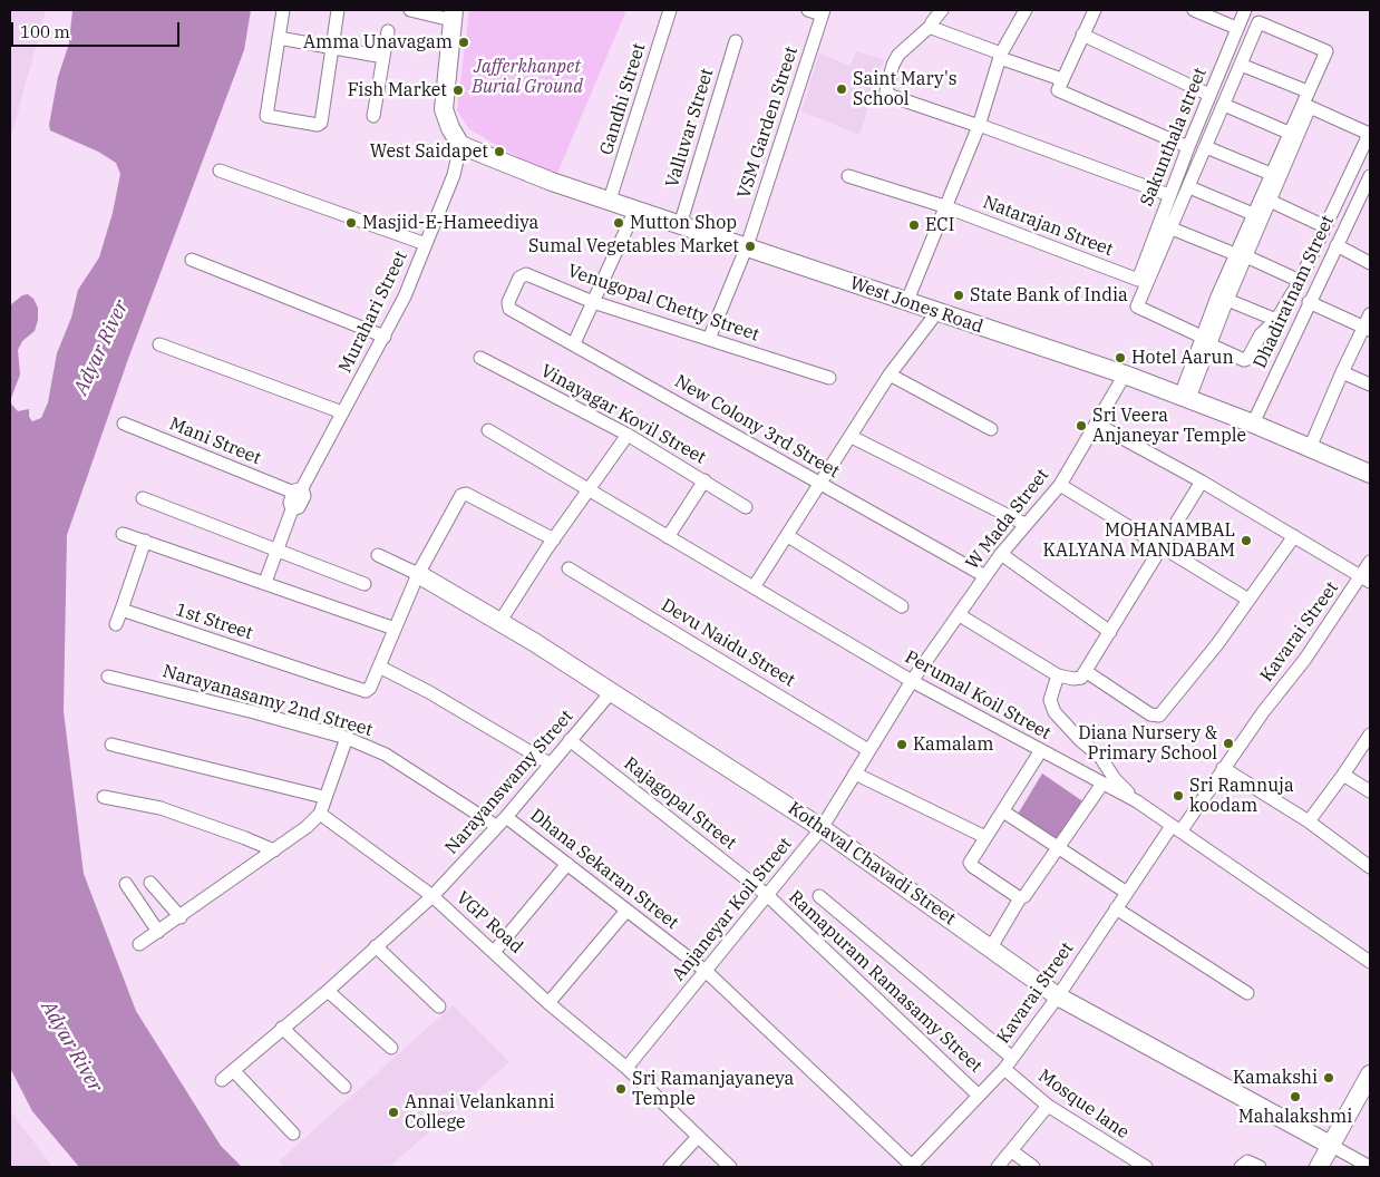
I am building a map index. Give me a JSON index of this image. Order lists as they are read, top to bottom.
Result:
{
  "streets": {
    "street": [
      "Gandhi Street",
      "VSM Garden Street",
      "Valluvar Street",
      "Sakunthala street",
      "Natarajan Street",
      "Dhadiratnam Street",
      "Venugopal Chetty Street",
      "West Jones Road",
      "Murahari Street",
      "Vinayagar Kovil Street",
      "New Colony 3rd Street",
      "Mani Street",
      "W Mada Street",
      "1st Street",
      "Kavarai Street",
      "Devu Naidu Street",
      "Perumal Koil Street",
      "Narayanasamy 2nd Street",
      "Narayanswamy Street",
      "Rajagopal Street",
      "Kothaval Chavadi Street",
      "Dhana Sekaran Street",
      "Anjaneyar Koil Street",
      "VGP Road",
      "Ramapuram Ramasamy Street",
      "Mosque lane"
    ]
  },
  "crossings": [
    ["Gandhi Street", "West Jones Road"],
    ["VSM Garden Street", "Venugopal Chetty Street"],
    ["VSM Garden Street", "West Jones Road"],
    ["Valluvar Street", "West Jones Road"],
    ["Sakunthala street", "Natarajan Street"],
    ["Dhadiratnam Street", "West Jones Road"],
    ["Venugopal Chetty Street", "New Colony 3rd Street"],
    ["West Jones Road", "Murahari Street"],
    ["West Jones Road", "W Mada Street"],
    ["Murahari Street", "Mani Street"],
    ["New Colony 3rd Street", "W Mada Street"],
    ["W Mada Street", "Perumal Koil Street"],
    ["W Mada Street", "Anjaneyar Koil Street"],
    ["Kavarai Street", "Perumal Koil Street"],
    ["Kavarai Street", "Kothaval Chavadi Street"],
    ["Kavarai Street", "Dhana Sekaran Street"],
    ["Kavarai Street", "Ramapuram Ramasamy Street"],
    ["Kavarai Street", "Mosque lane"],
    ["Devu Naidu Street", "Anjaneyar Koil Street"],
    ["Perumal Koil Street", "Anjaneyar Koil Street"],
    ["Narayanasamy 2nd Street", "Narayanswamy Street"],
    ["Narayanswamy Street", "Rajagopal Street"],
    ["Narayanswamy Street", "Kothaval Chavadi Street"],
    ["Narayanswamy Street", "Dhana Sekaran Street"],
    ["Narayanswamy Street", "VGP Road"],
    ["Rajagopal Street", "Anjaneyar Koil Street"],
    ["Rajagopal Street", "Ramapuram Ramasamy Street"],
    ["Kothaval Chavadi Street", "Anjaneyar Koil Street"],
    ["Dhana Sekaran Street", "Anjaneyar Koil Street"],
    ["Anjaneyar Koil Street", "VGP Road"],
    ["Anjaneyar Koil Street", "Ramapuram Ramasamy Street"]
  ],
  "water": ["Adyar River"],
  "parks": ["Jafferkhanpet Burial Ground"],
  "places": [
    "Amma Unavagam",
    "Saint Mary's School",
    "Fish Market",
    "West Saidapet",
    "Masjid-E-Hameediya",
    "Mutton Shop",
    "ECI",
    "Sumal Vegetables Market",
    "State Bank of India",
    "Hotel Aarun",
    "Sri Veera Anjaneyar Temple",
    "MOHANAMBAL KALYANA MANDABAM",
    "Diana Nursery & Primary School",
    "Kamalam",
    "Sri Ramnuja koodam",
    "Kamakshi",
    "Sri Ramanjayaneya Temple",
    "Mahalakshmi",
    "Annai Velankanni College"
  ],
  "scale_bar": "100 m"
}
